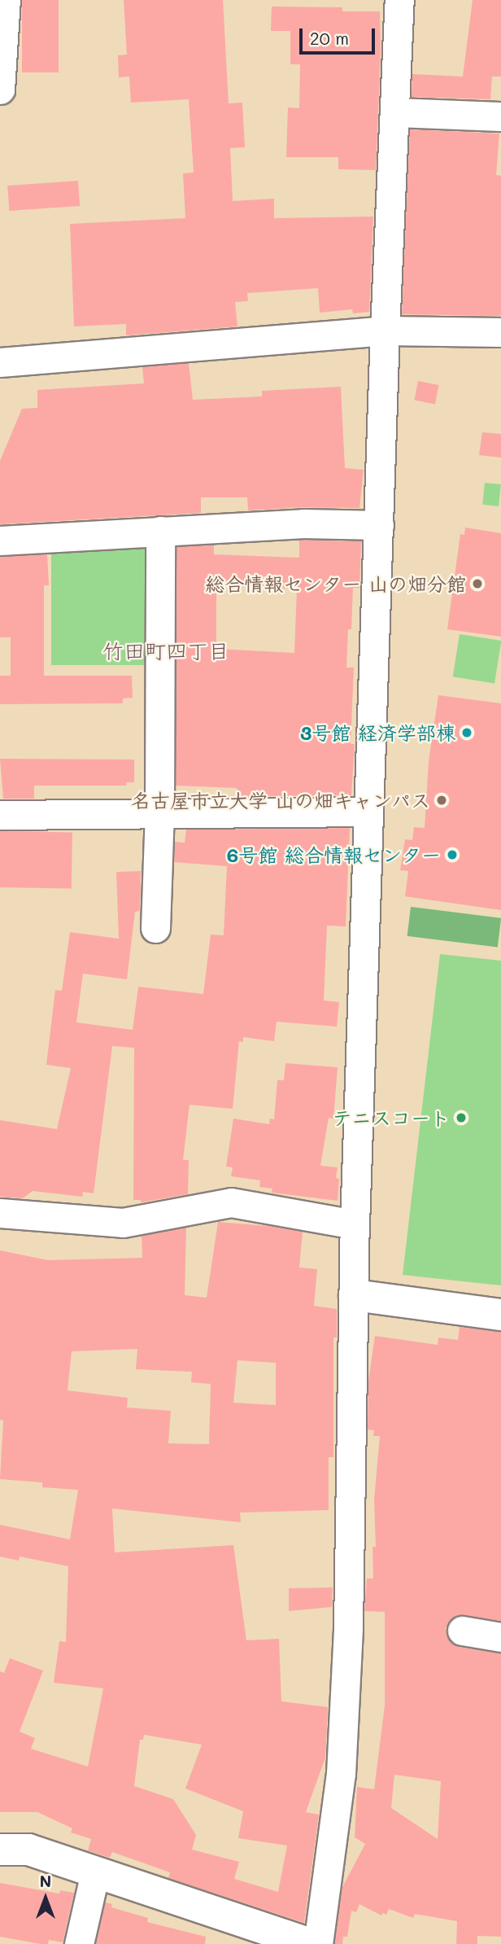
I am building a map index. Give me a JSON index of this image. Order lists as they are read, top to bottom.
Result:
{
  "districts": ["竹田町四丁目"],
  "places": [
    "総合情報センター 山の畑分館",
    "3号館 経済学部棟",
    "名古屋市立大学 山の畑キャンパス",
    "6号館 総合情報センター",
    "テニスコート"
  ],
  "scale_bar": "20 m",
  "north": "top"
}
